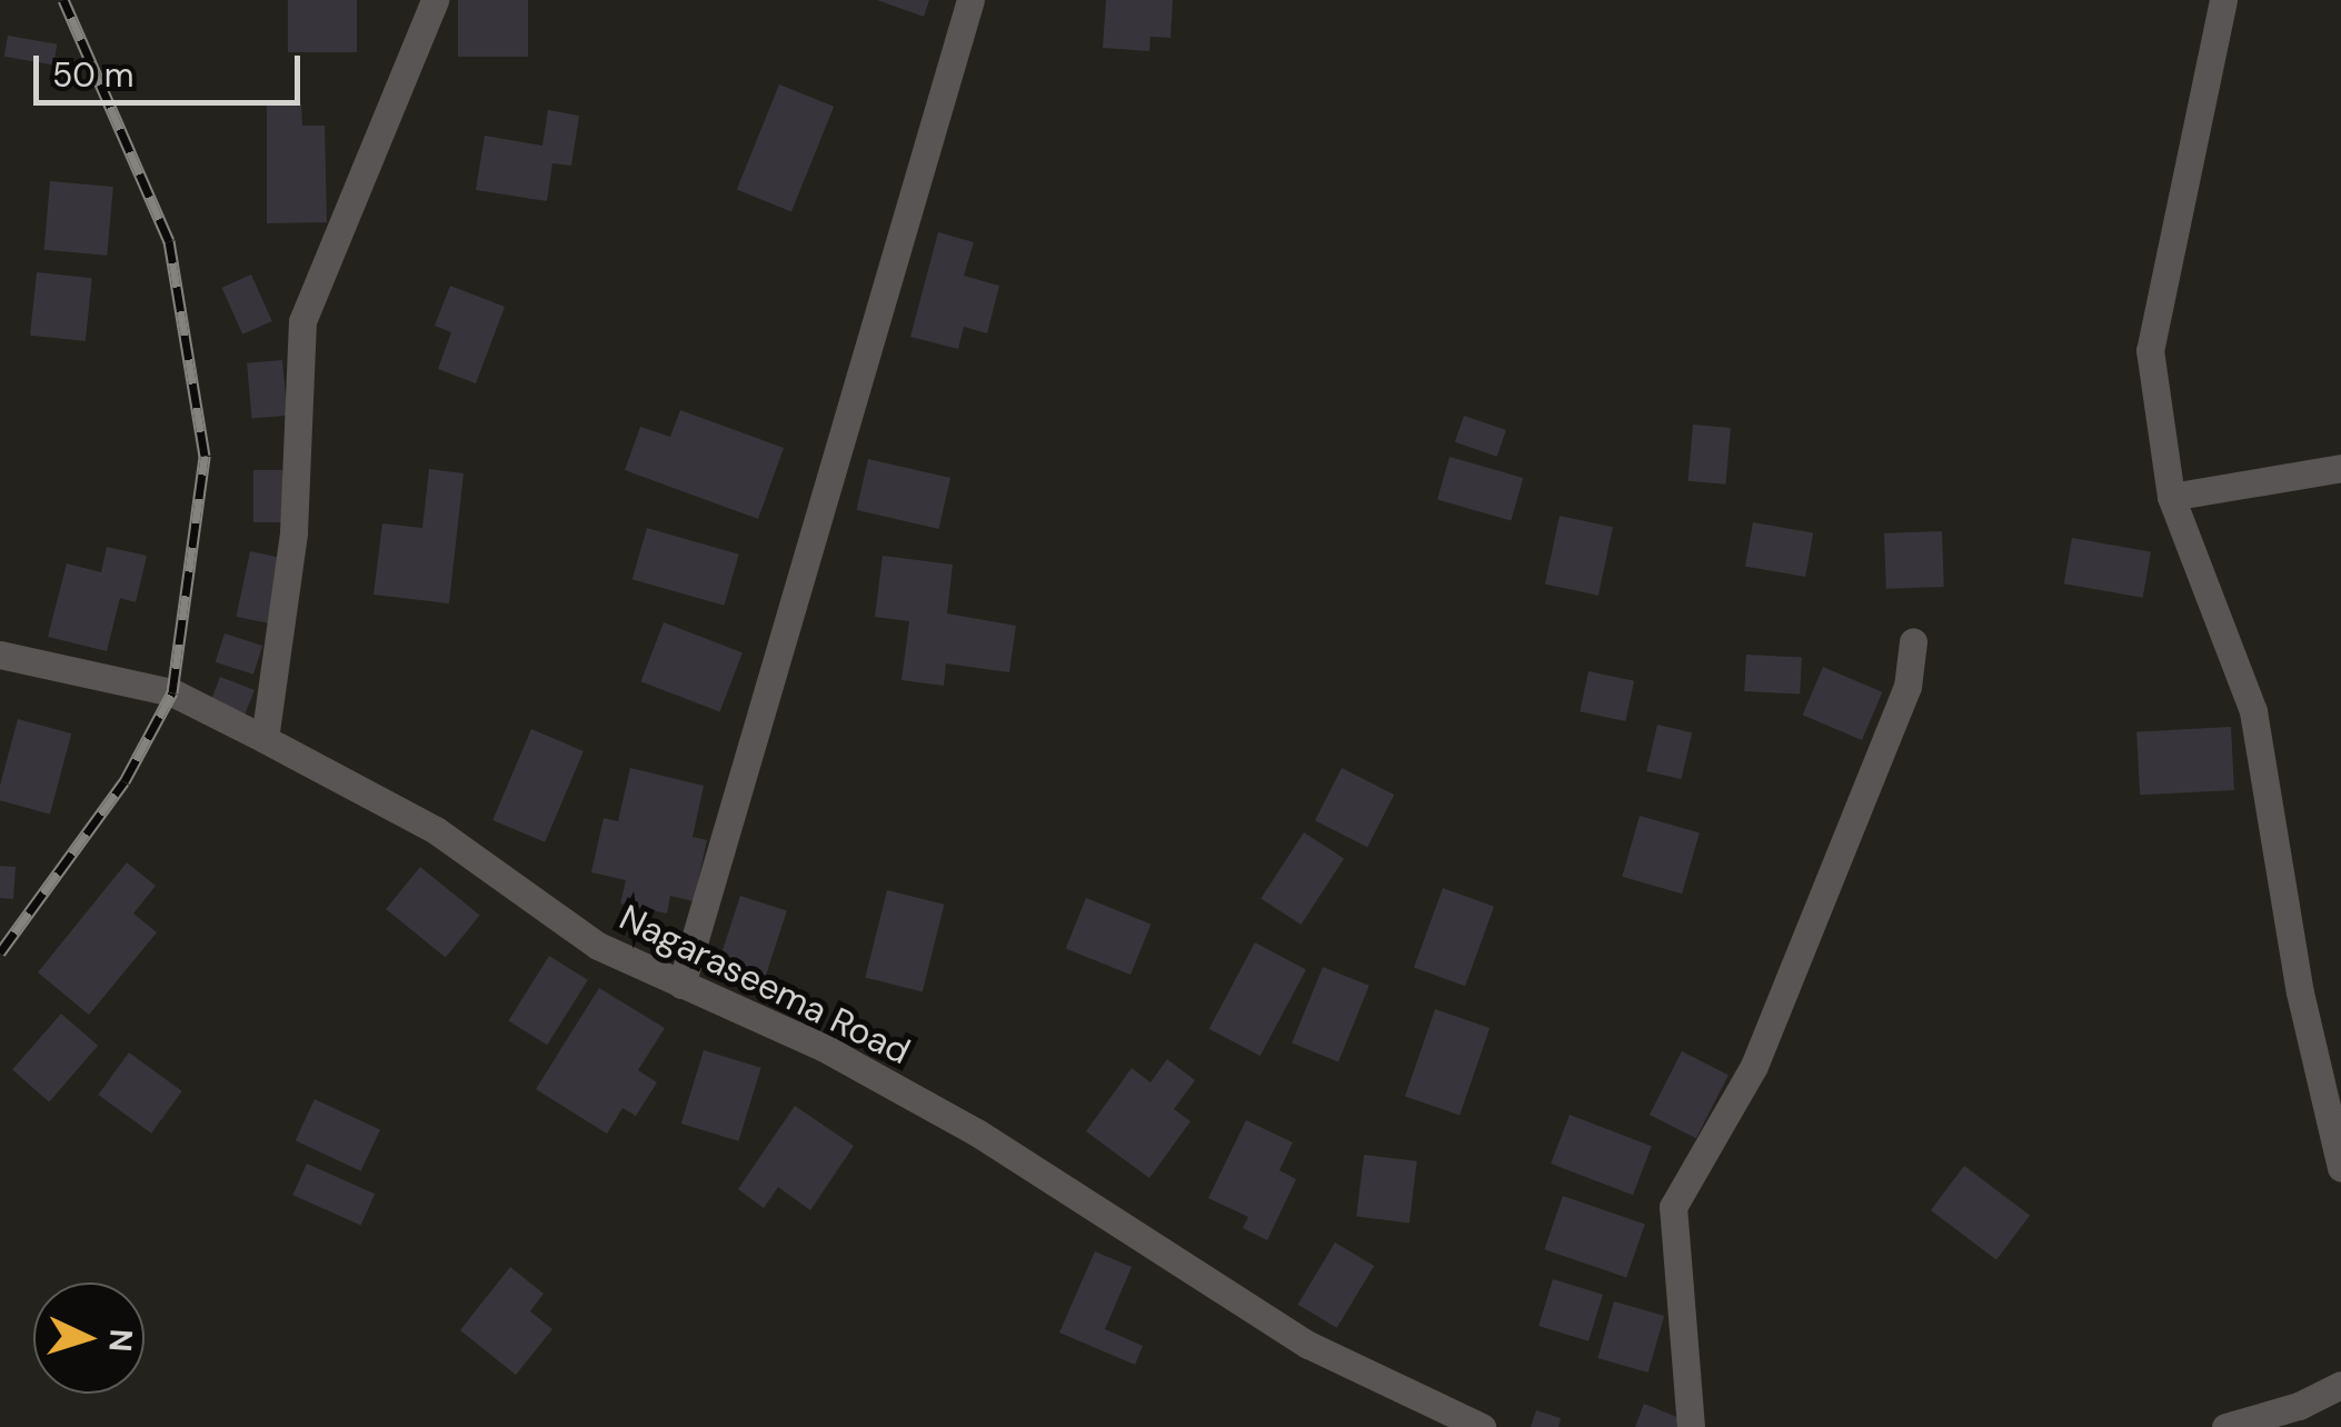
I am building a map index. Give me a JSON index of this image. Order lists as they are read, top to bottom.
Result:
{
  "streets": {
    "street": ["Nagaraseema Road"]
  },
  "scale_bar": "50 m",
  "north": "right"
}
